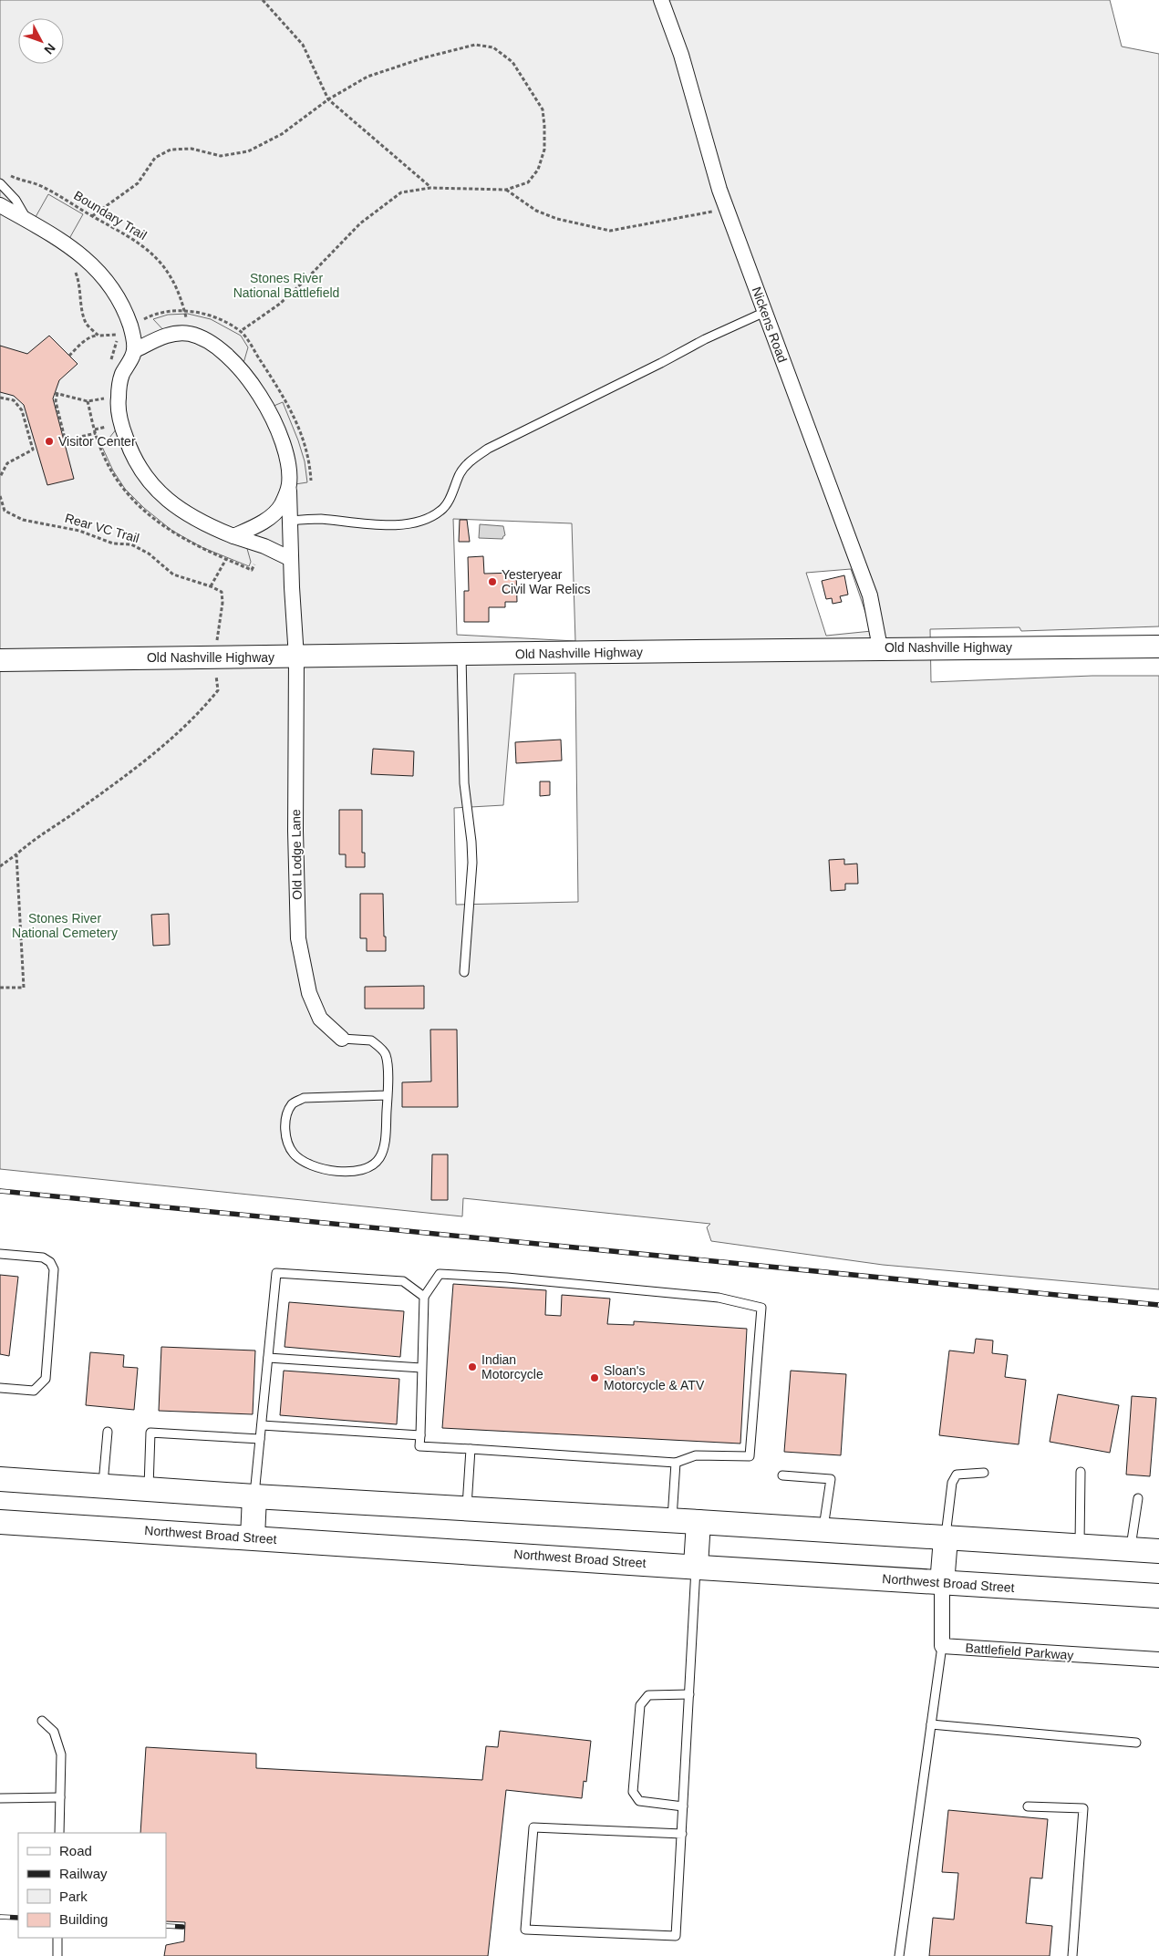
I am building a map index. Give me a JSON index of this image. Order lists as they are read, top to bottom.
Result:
{
  "streets": {
    "main road": ["Old Nashville Highway", "Northwest Broad Street"],
    "street": ["Nickens Road", "Old Lodge Lane", "Battlefield Parkway"],
    "path": ["Boundary Trail", "Rear VC Trail"]
  },
  "crossings": [
    ["Boundary Trail", "Old Lodge Lane"],
    ["Nickens Road", "Old Nashville Highway"],
    ["Old Nashville Highway", "Old Lodge Lane"]
  ],
  "parks": ["Stones River National Battlefield", "Stones River National Cemetery"],
  "places": [
    "Visitor Center",
    "Yesteryear Civil War Relics",
    "Indian Motorcycle",
    "Sloan's Motorcycle & ATV"
  ],
  "legend": [
    "Road",
    "Railway",
    "Park",
    "Building"
  ],
  "north": "bottom right"
}
